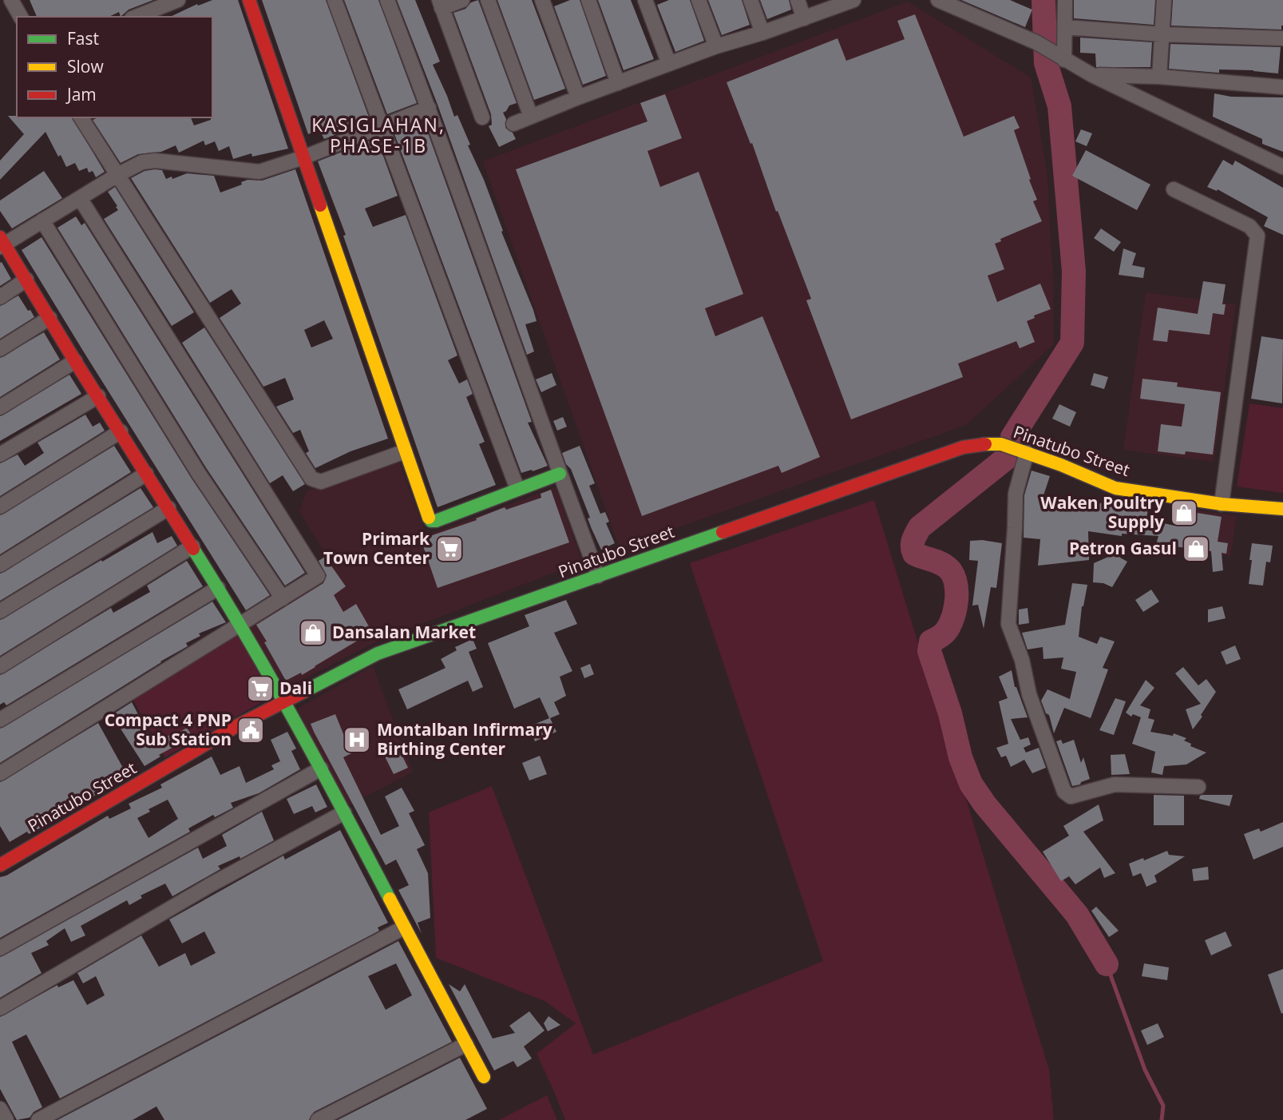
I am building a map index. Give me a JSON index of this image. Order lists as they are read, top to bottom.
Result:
{
  "streets": {
    "street": ["Pinatubo Street"]
  },
  "districts": ["KASIGLAHAN, PHASE-1B"],
  "places": {
    "shop": ["Waken Poultry Supply", "Petron Gasul", "Dansalan Market"],
    "supermarket": ["Primark Town Center", "Dali"],
    "public building": ["Compact 4 PNP Sub Station"],
    "hospital": ["Montalban Infirmary Birthing Center"]
  },
  "legend": ["Fast", "Slow", "Jam"]
}
